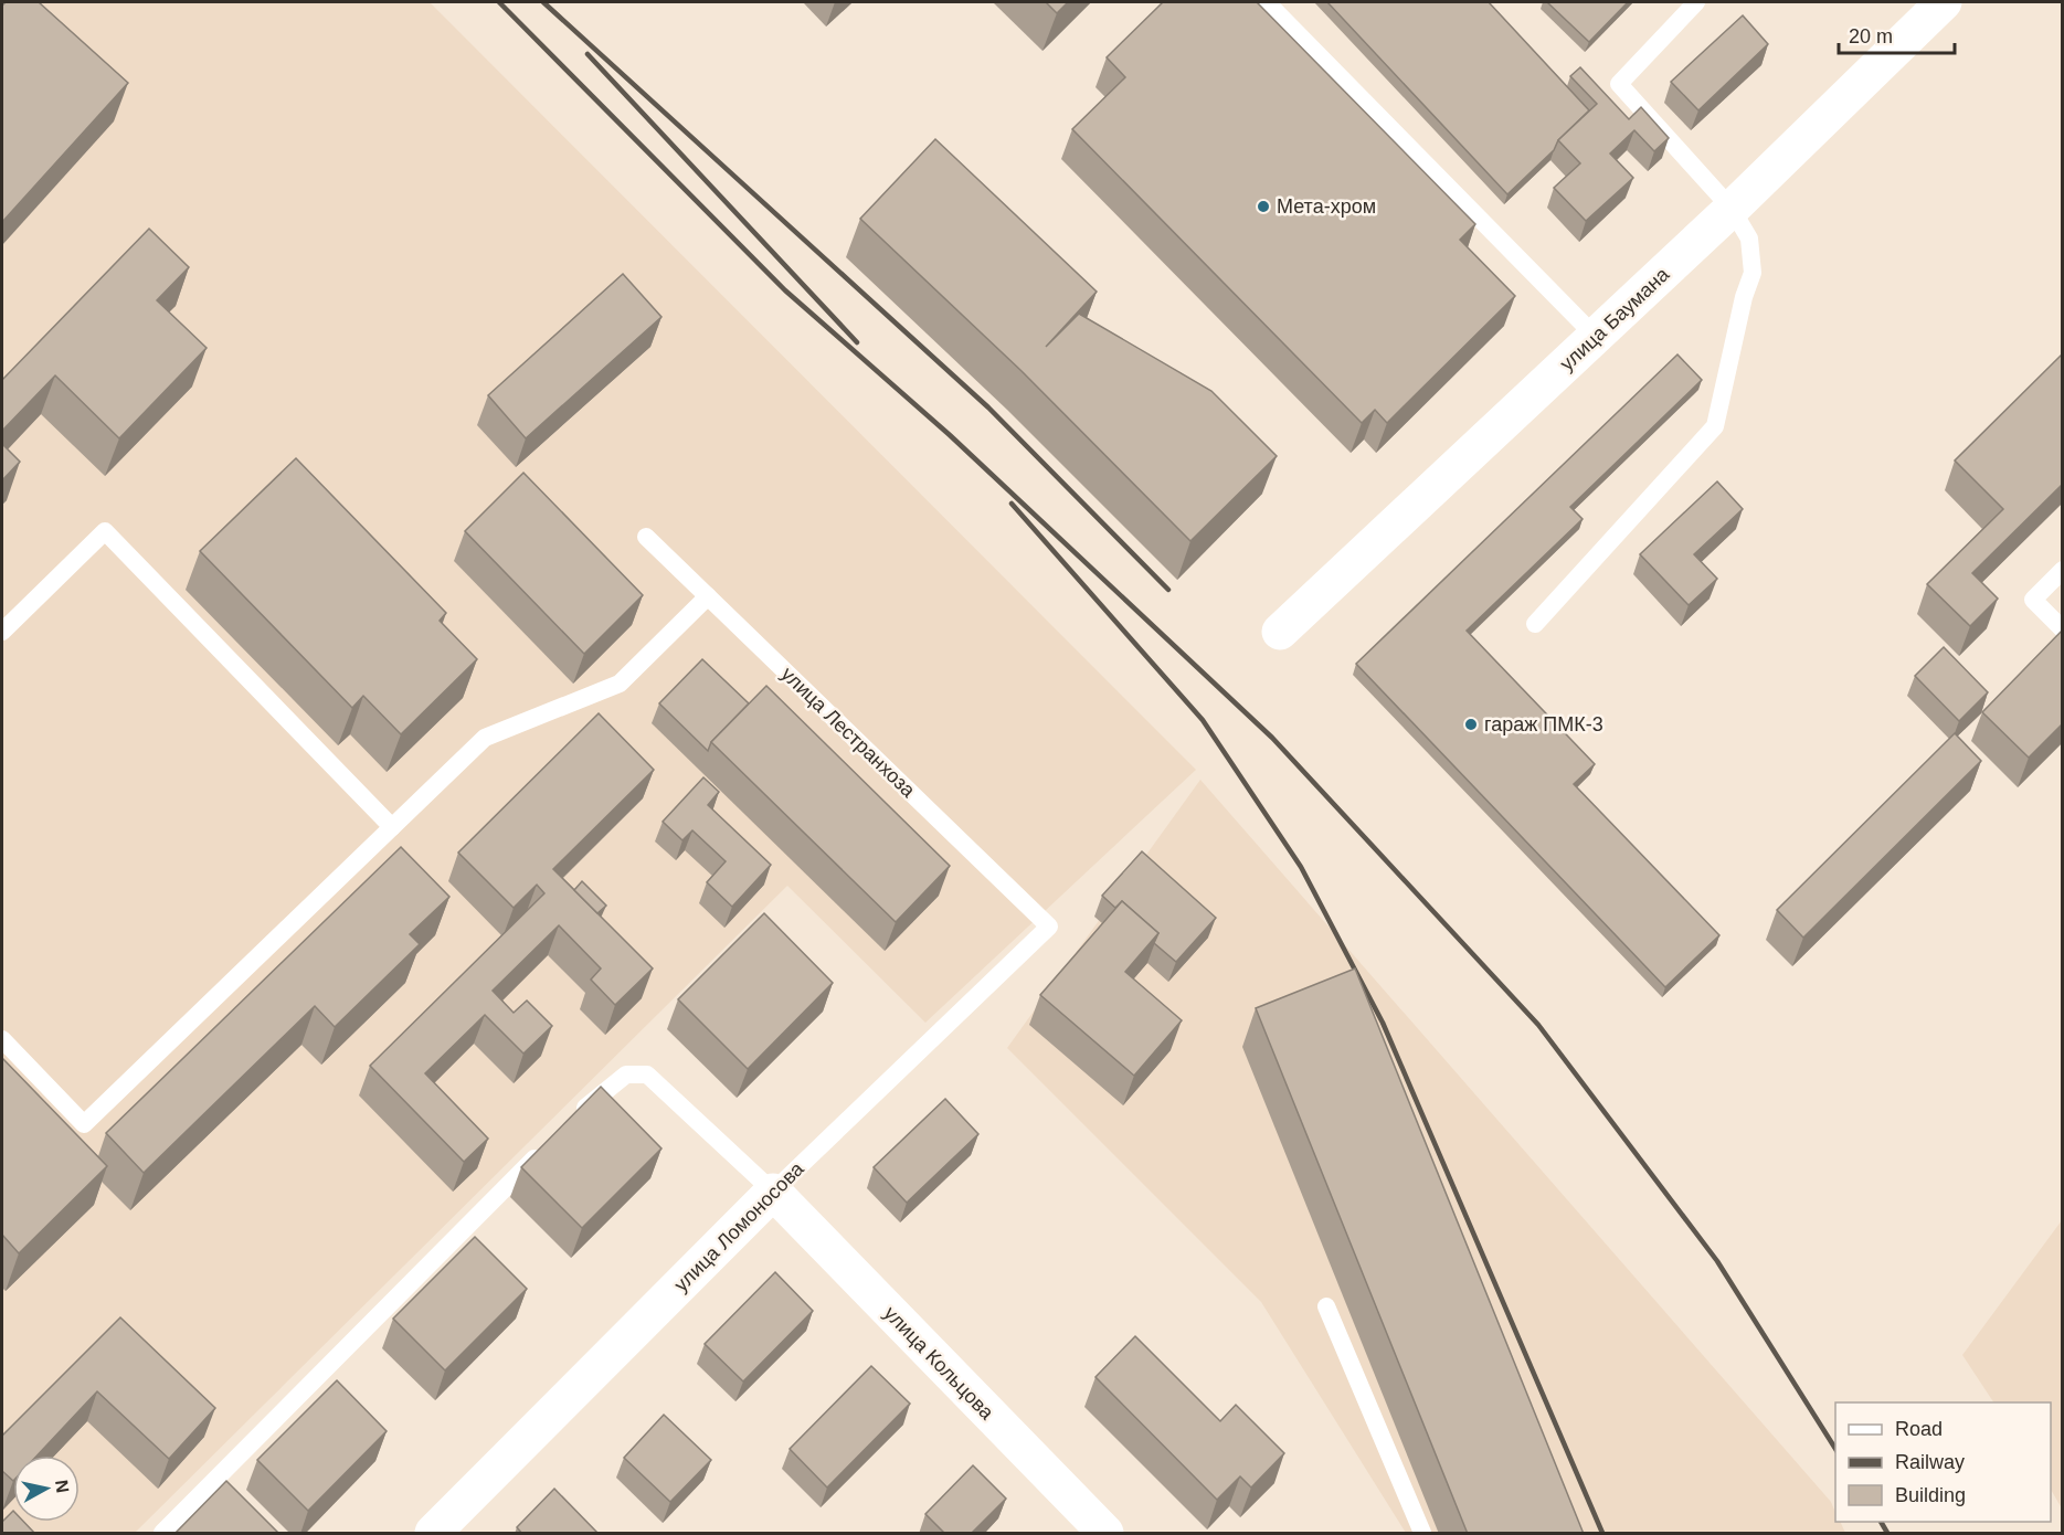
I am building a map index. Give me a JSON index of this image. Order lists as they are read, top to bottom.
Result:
{
  "streets": {
    "street": ["улица Баумана", "улица Ломоносова", "улица Кольцова"],
    "lane": ["улица Лестранхоза"]
  },
  "crossings": [
    ["улица Лестранхоза", "улица Ломоносова"],
    ["улица Ломоносова", "улица Кольцова"]
  ],
  "places": ["Мета-хром", "гараж ПМК-3"],
  "legend": ["Road", "Railway", "Building"],
  "scale_bar": "20 m",
  "north": "right"
}
